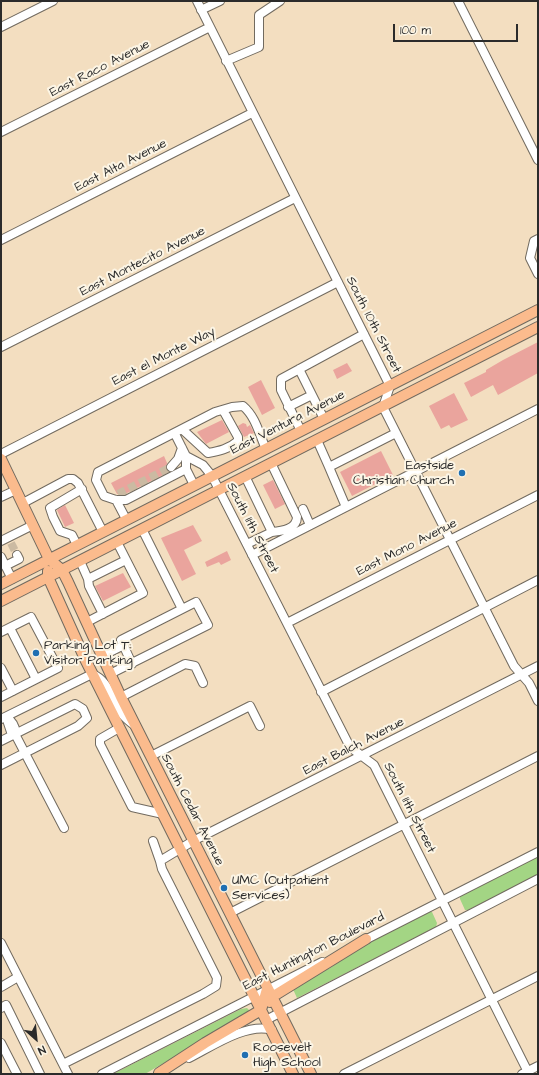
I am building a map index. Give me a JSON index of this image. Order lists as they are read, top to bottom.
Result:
{
  "streets": {
    "main road": ["East Ventura Avenue", "South Cedar Avenue"],
    "street": [
      "East Raco Avenue",
      "East Alta Avenue",
      "East Montecito Avenue",
      "South 10th Street",
      "East el Monte Way",
      "South 11th Street",
      "East Mono Avenue",
      "East Balch Avenue",
      "East Huntington Boulevard"
    ]
  },
  "crossings": [
    ["East Raco Avenue", "South 10th Street"],
    ["East Alta Avenue", "South 10th Street"],
    ["East Montecito Avenue", "South 10th Street"],
    ["South 10th Street", "East el Monte Way"],
    ["South 10th Street", "East Ventura Avenue"],
    ["East Ventura Avenue", "South 11th Street"],
    ["East Ventura Avenue", "South Cedar Avenue"],
    ["South 11th Street", "East Mono Avenue"],
    ["South 11th Street", "East Balch Avenue"],
    ["South 11th Street", "East Huntington Boulevard"],
    ["East Balch Avenue", "South Cedar Avenue"],
    ["South Cedar Avenue", "East Huntington Boulevard"]
  ],
  "places": [
    "Eastside Christian Church",
    "Parking Lot T: Visitor Parking",
    "UMC (Outpatient Services)",
    "Roosevelt High School"
  ],
  "scale_bar": "100 m",
  "north": "bottom right"
}
